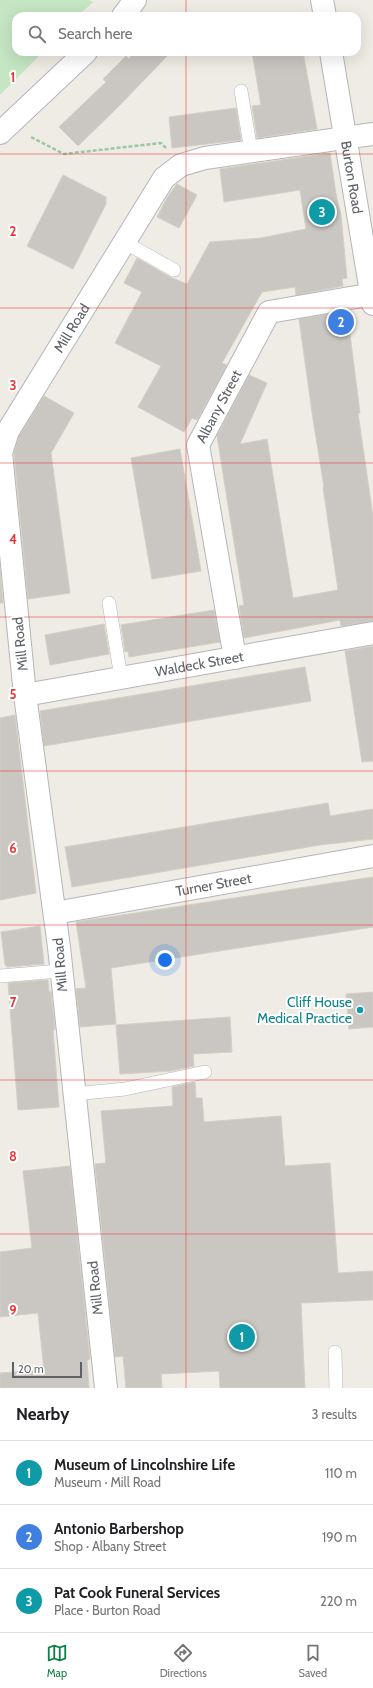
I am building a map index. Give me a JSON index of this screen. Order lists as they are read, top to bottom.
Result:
{
  "streets": {
    "street": [
      "Burton Road",
      "Mill Road",
      "Albany Street",
      "Waldeck Street",
      "Turner Street"
    ]
  },
  "crossings": [
    ["Burton Road", "Mill Road"],
    ["Burton Road", "Albany Street"],
    ["Mill Road", "Waldeck Street"],
    ["Mill Road", "Turner Street"],
    ["Albany Street", "Waldeck Street"]
  ],
  "places": ["Cliff House Medical Practice"],
  "scale_bar": "20 m",
  "page": {
    "search": "Search here",
    "pins": ["3", "2", "1"],
    "scale": "20 m",
    "heading": ["Nearby", "3 results"],
    "list": [
      {
        "mark": "1",
        "name": "Museum of Lincolnshire Life",
        "note": "Museum · Mill Road",
        "value": "110 m"
      },
      {
        "mark": "2",
        "name": "Antonio Barbershop",
        "note": "Shop · Albany Street",
        "value": "190 m"
      },
      {
        "mark": "3",
        "name": "Pat Cook Funeral Services",
        "note": "Place · Burton Road",
        "value": "220 m"
      }
    ],
    "nav": ["Map", "Directions", "Saved"]
  },
  "grid": {
    "rows": [
      "1",
      "2",
      "3",
      "4",
      "5",
      "6",
      "7",
      "8",
      "9"
    ]
  }
}
